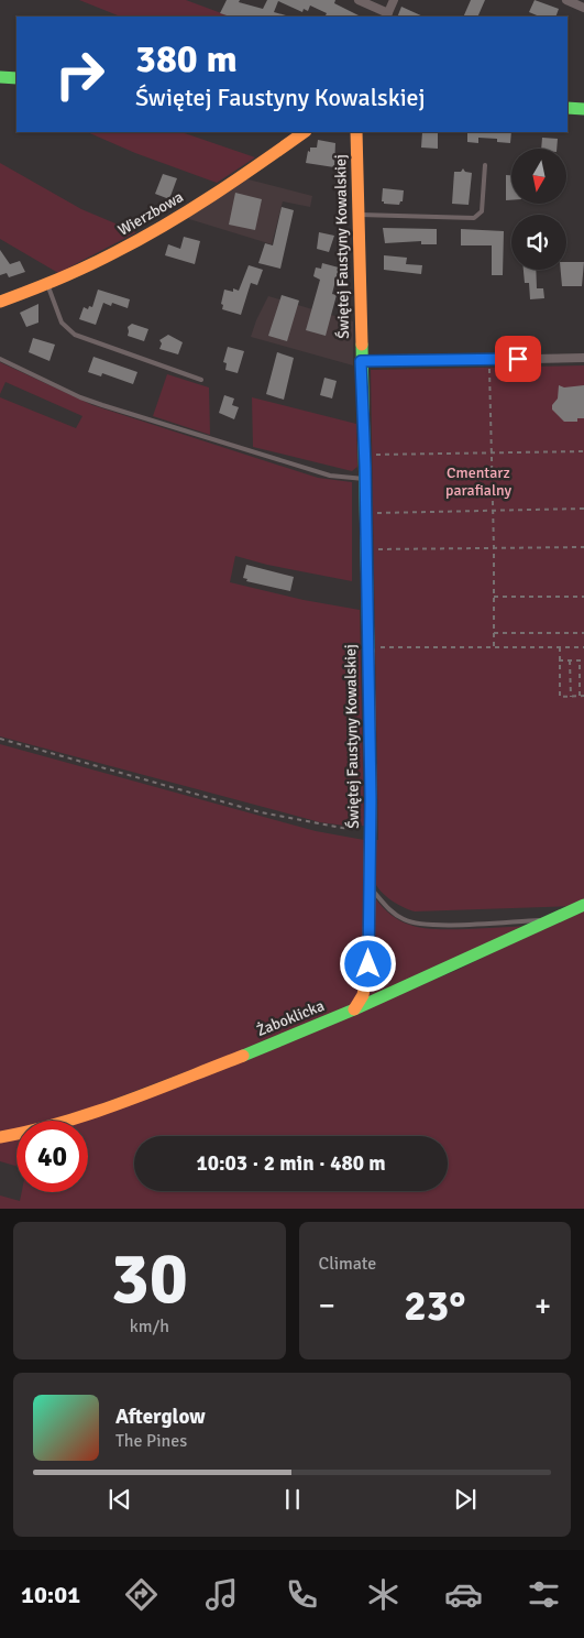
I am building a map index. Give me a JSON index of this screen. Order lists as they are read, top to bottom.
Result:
{
  "streets": {
    "street": ["Wierzbowa", "Świętej Faustyny Kowalskiej", "Żaboklicka"]
  },
  "crossings": [
    ["Świętej Faustyny Kowalskiej", "Żaboklicka"]
  ],
  "parks": ["Cmentarz parafialny"],
  "north": "bottom",
  "page": {
    "turn": ["380 m", "Świętej Faustyny Kowalskiej"],
    "limit": "40",
    "trip": "10:03 · 2 min · 480 m",
    "tile": [
      ["30", "km/h"],
      "Climate"
    ],
    "heat": ["−", "23°", "+"],
    "song": ["Afterglow", "The Pines"],
    "tabs": "10:01"
  }
}
